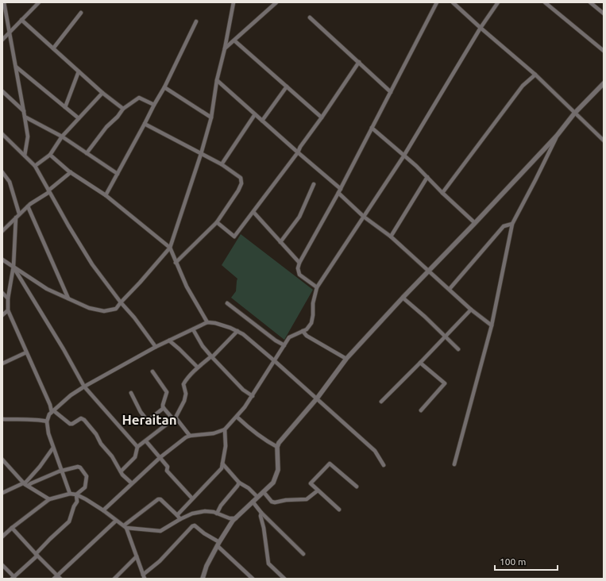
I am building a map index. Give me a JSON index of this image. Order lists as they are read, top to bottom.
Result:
{
  "districts": ["Heraitan"],
  "scale_bar": "100 m"
}
